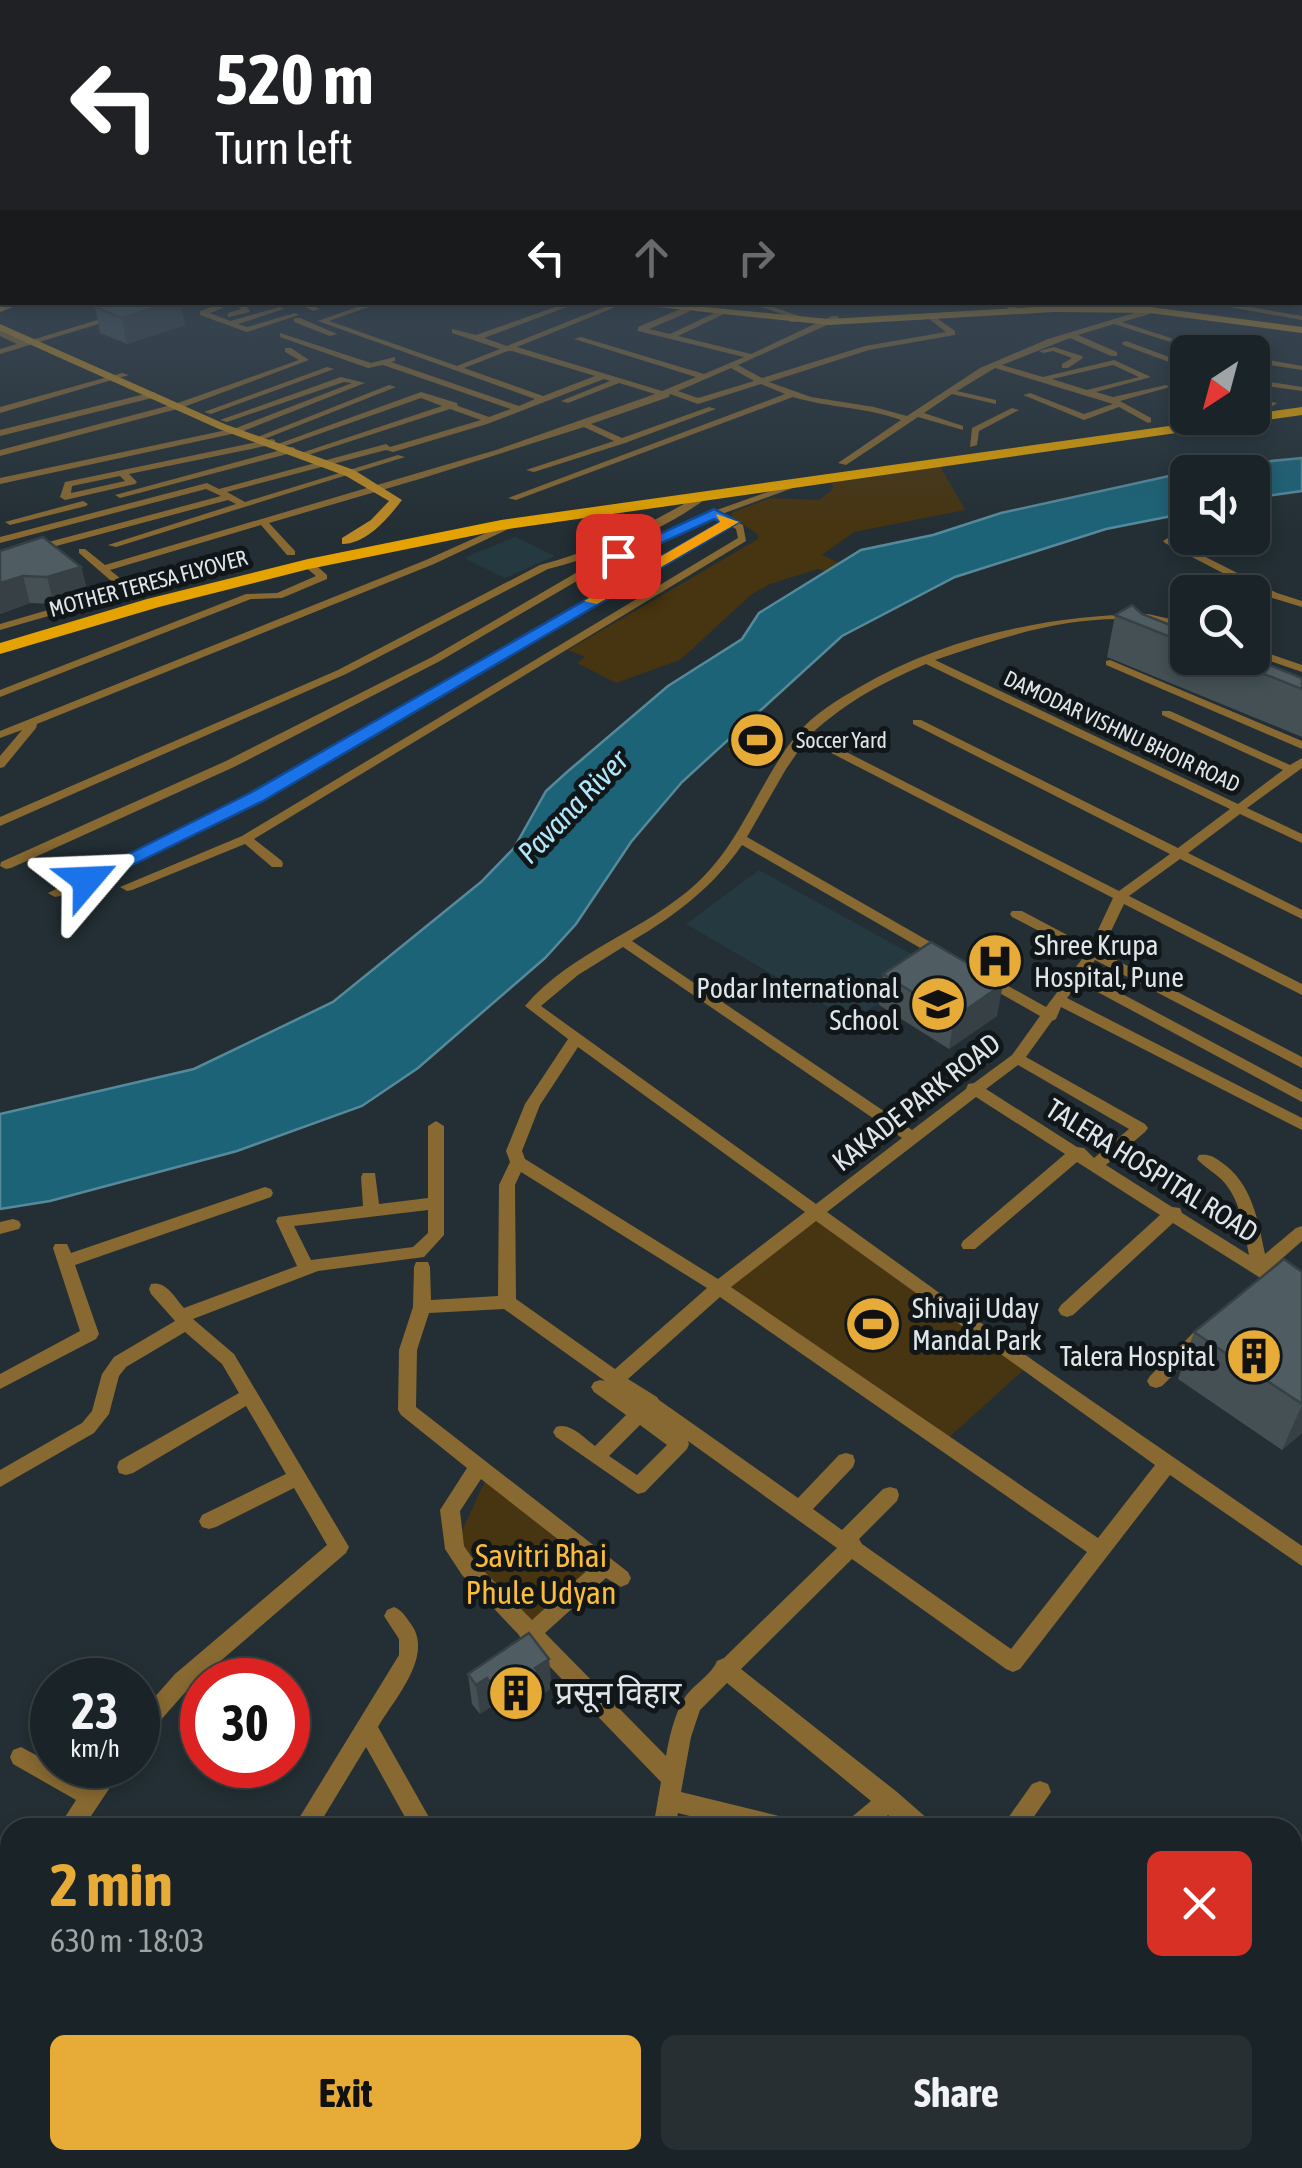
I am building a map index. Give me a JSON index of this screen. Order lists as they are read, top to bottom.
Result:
{
  "streets": {
    "main road": ["MOTHER TERESA FLYOVER"],
    "street": ["DAMODAR VISHNU BHOIR ROAD", "KAKADE PARK ROAD", "TALERA HOSPITAL ROAD"]
  },
  "crossings": [
    ["DAMODAR VISHNU BHOIR ROAD", "KAKADE PARK ROAD"],
    ["KAKADE PARK ROAD", "TALERA HOSPITAL ROAD"]
  ],
  "water": ["Pavana River"],
  "parks": ["Savitri Bhai Phule Udyan"],
  "places": {
    "sports": ["Soccer Yard", "Shivaji Uday Mandal Park"],
    "hospital": ["Shree Krupa Hospital, Pune"],
    "school or university": ["Podar International School"],
    "building": ["Talera Hospital", "प्रसून विहार"]
  },
  "north": "bottom left",
  "page": {
    "turn": ["520 m", "Turn left"],
    "speed": "23 km/h",
    "limit": "30",
    "heading": ["2 min", "630 m · 18:03"],
    "buttons": ["Exit", "Share"]
  }
}
